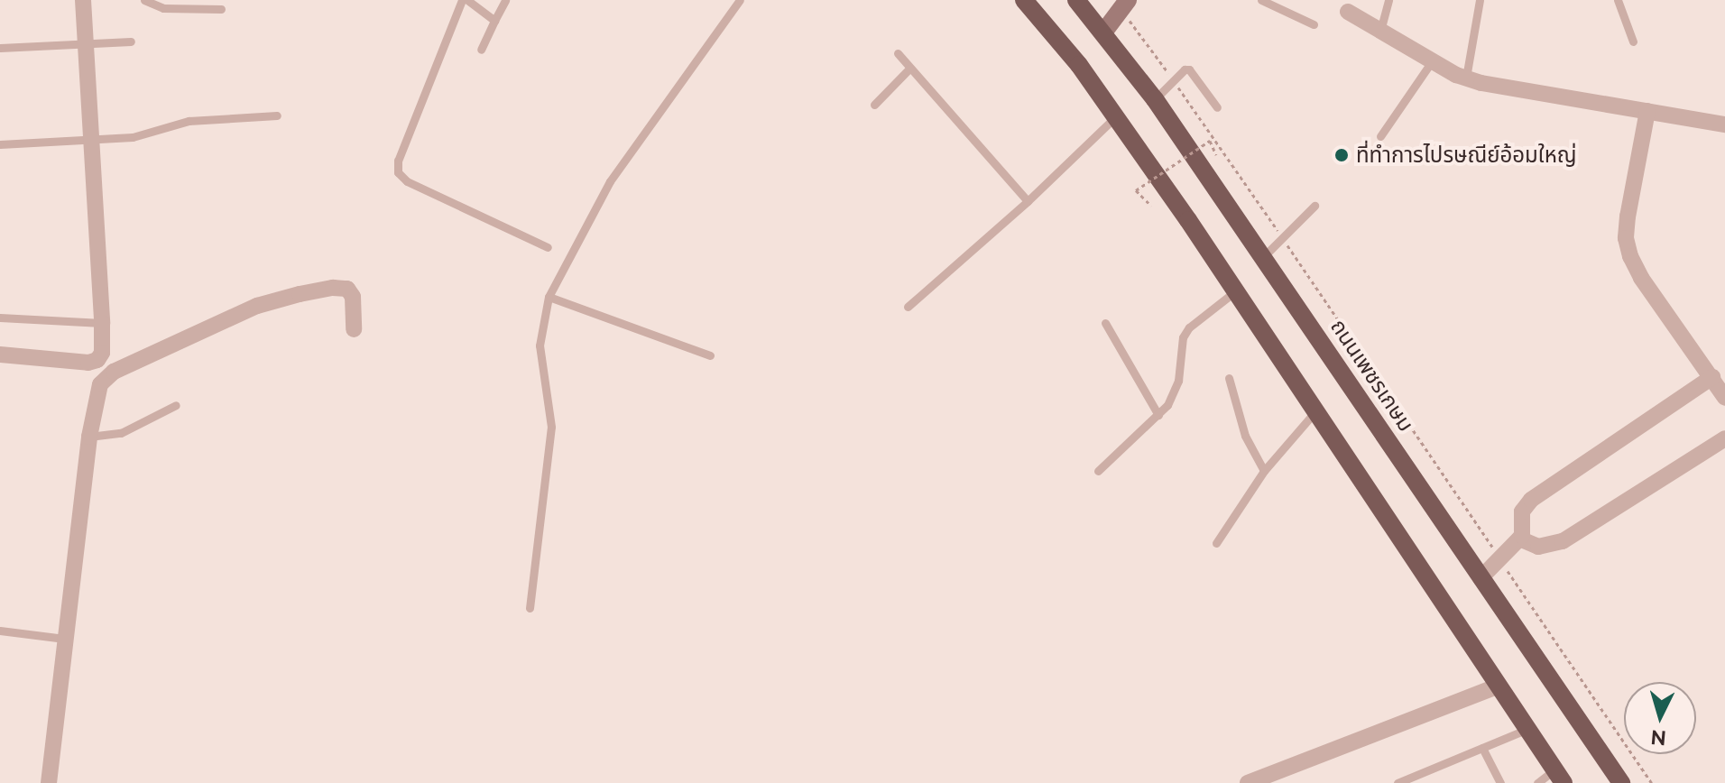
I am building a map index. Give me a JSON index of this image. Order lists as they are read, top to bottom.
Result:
{
  "streets": {
    "main road": ["ถนนเพชรเกษม"]
  },
  "places": ["ที่ทำการไปรษณีย์อ้อมใหญ่"],
  "north": "bottom"
}
